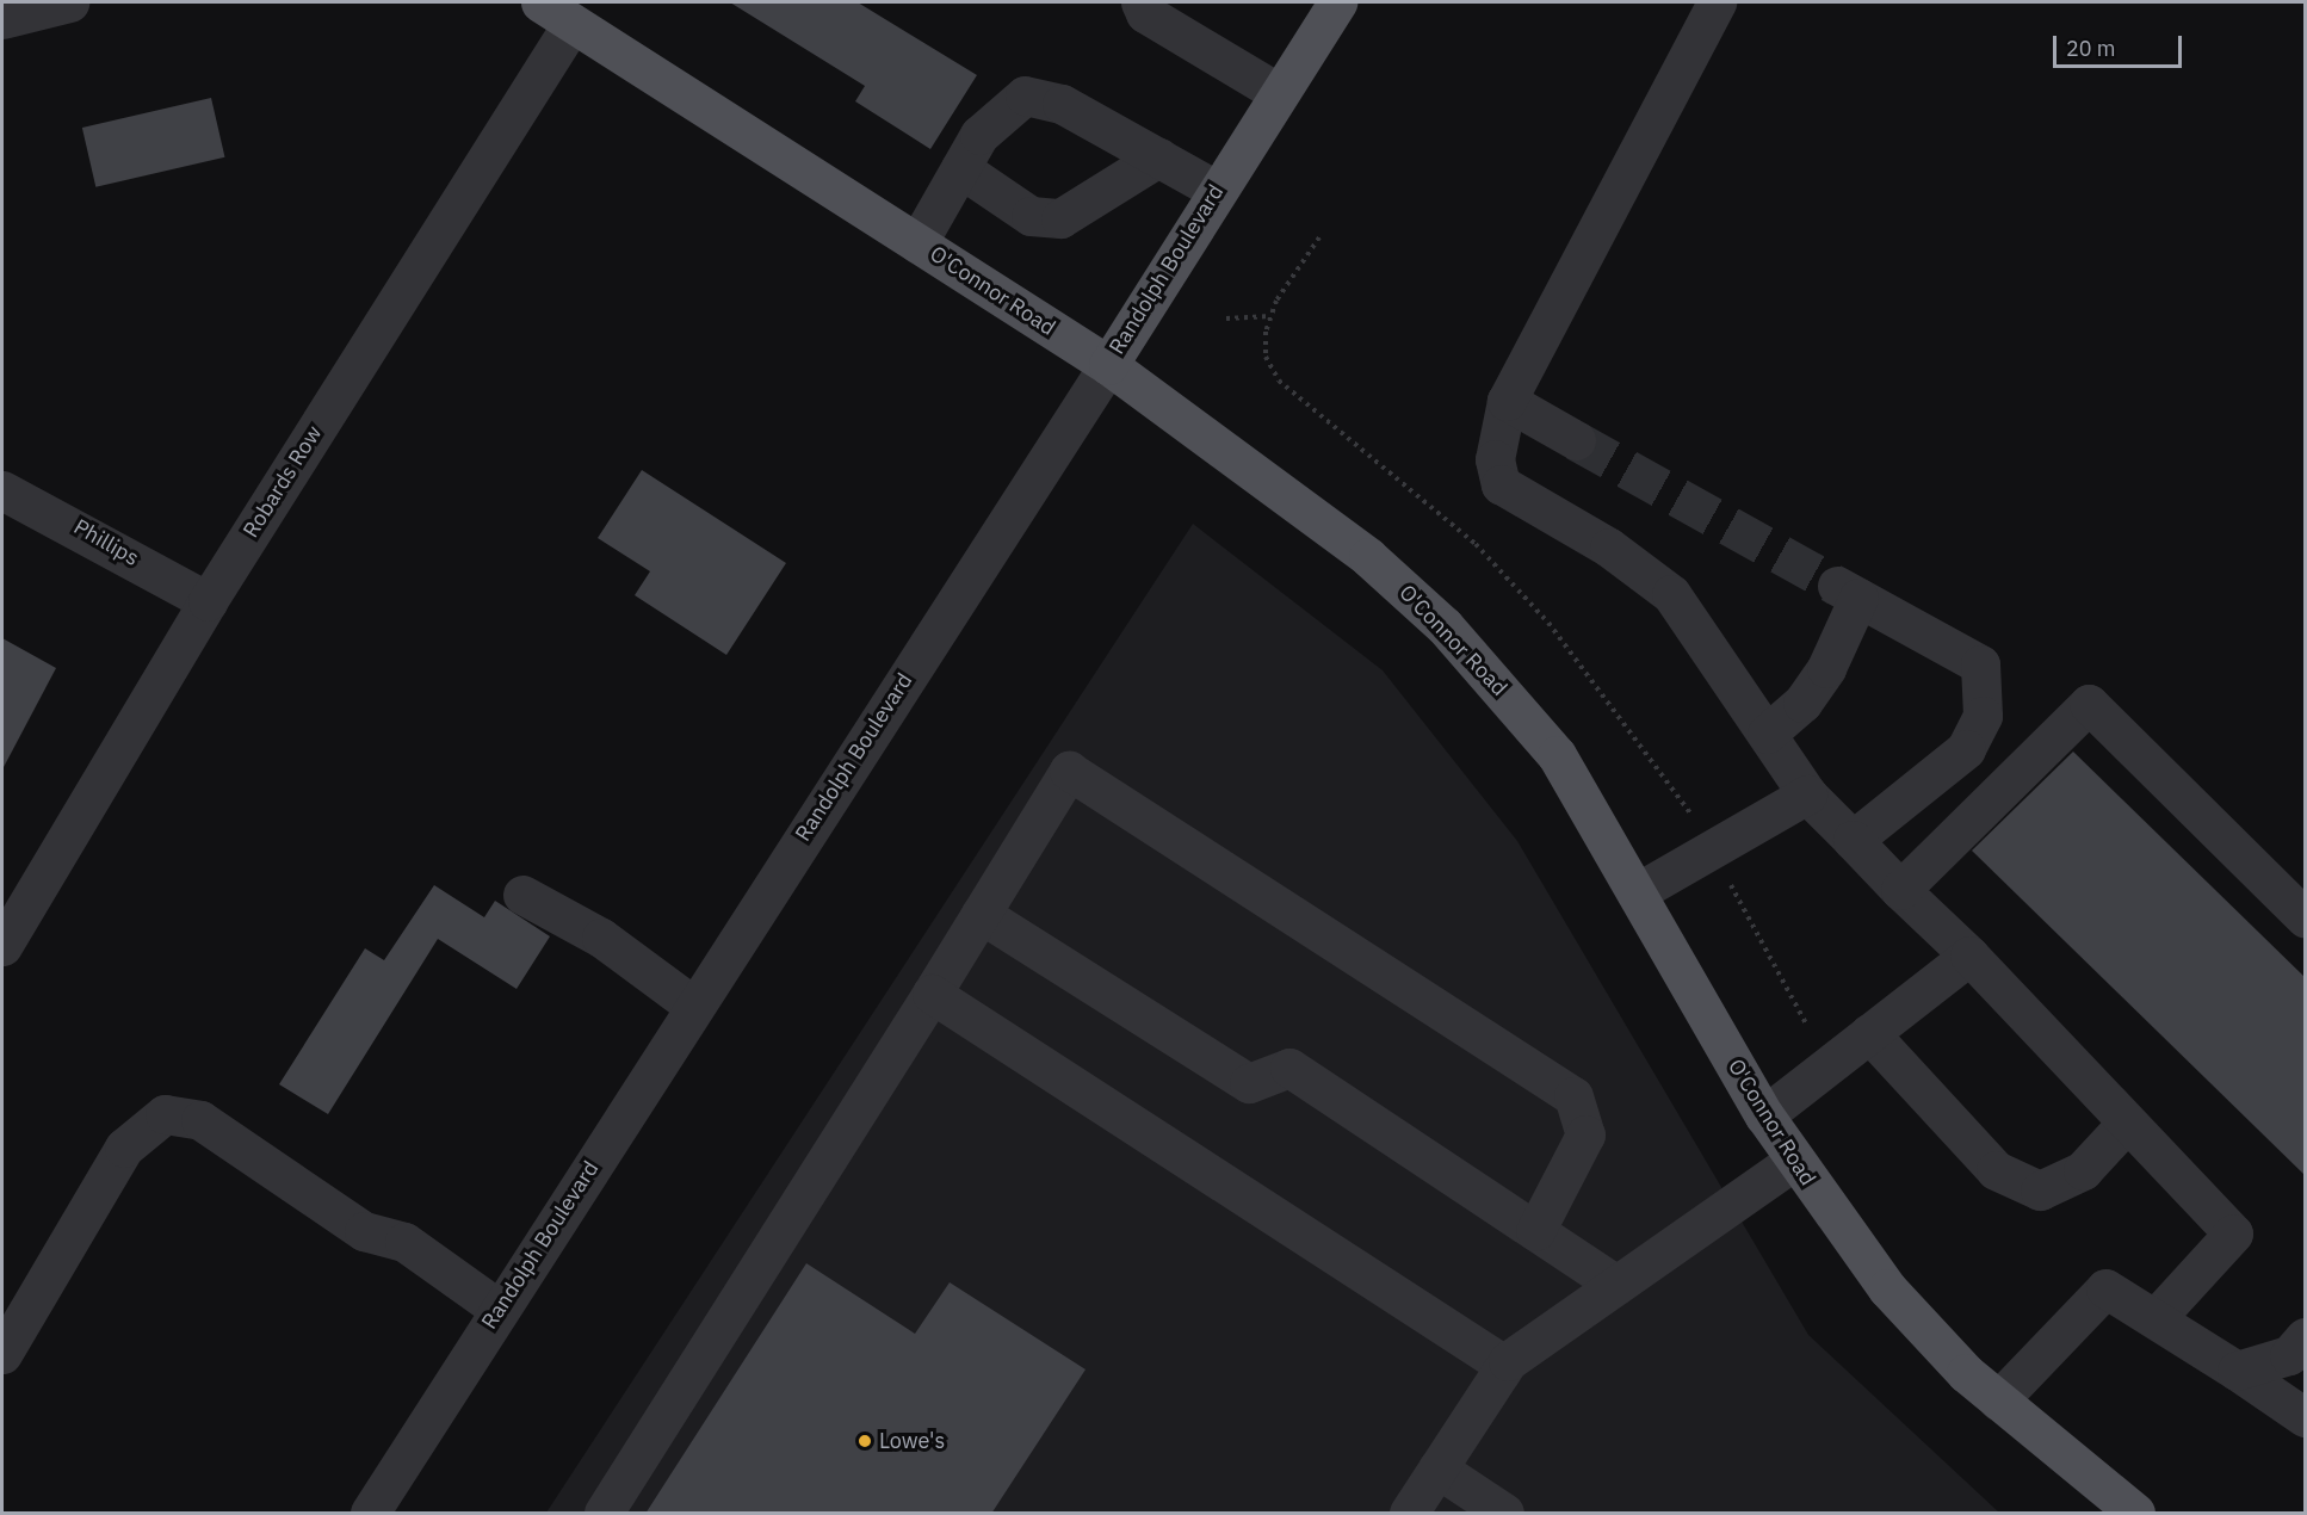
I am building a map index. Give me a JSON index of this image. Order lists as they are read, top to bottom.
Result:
{
  "streets": {
    "main road": ["Randolph Boulevard", "O'Connor Road"],
    "street": ["Robards Row", "Phillips"]
  },
  "crossings": [
    ["Randolph Boulevard", "O'Connor Road"],
    ["O'Connor Road", "Robards Row"],
    ["Robards Row", "Phillips"]
  ],
  "places": ["Lowe's"],
  "scale_bar": "20 m"
}
